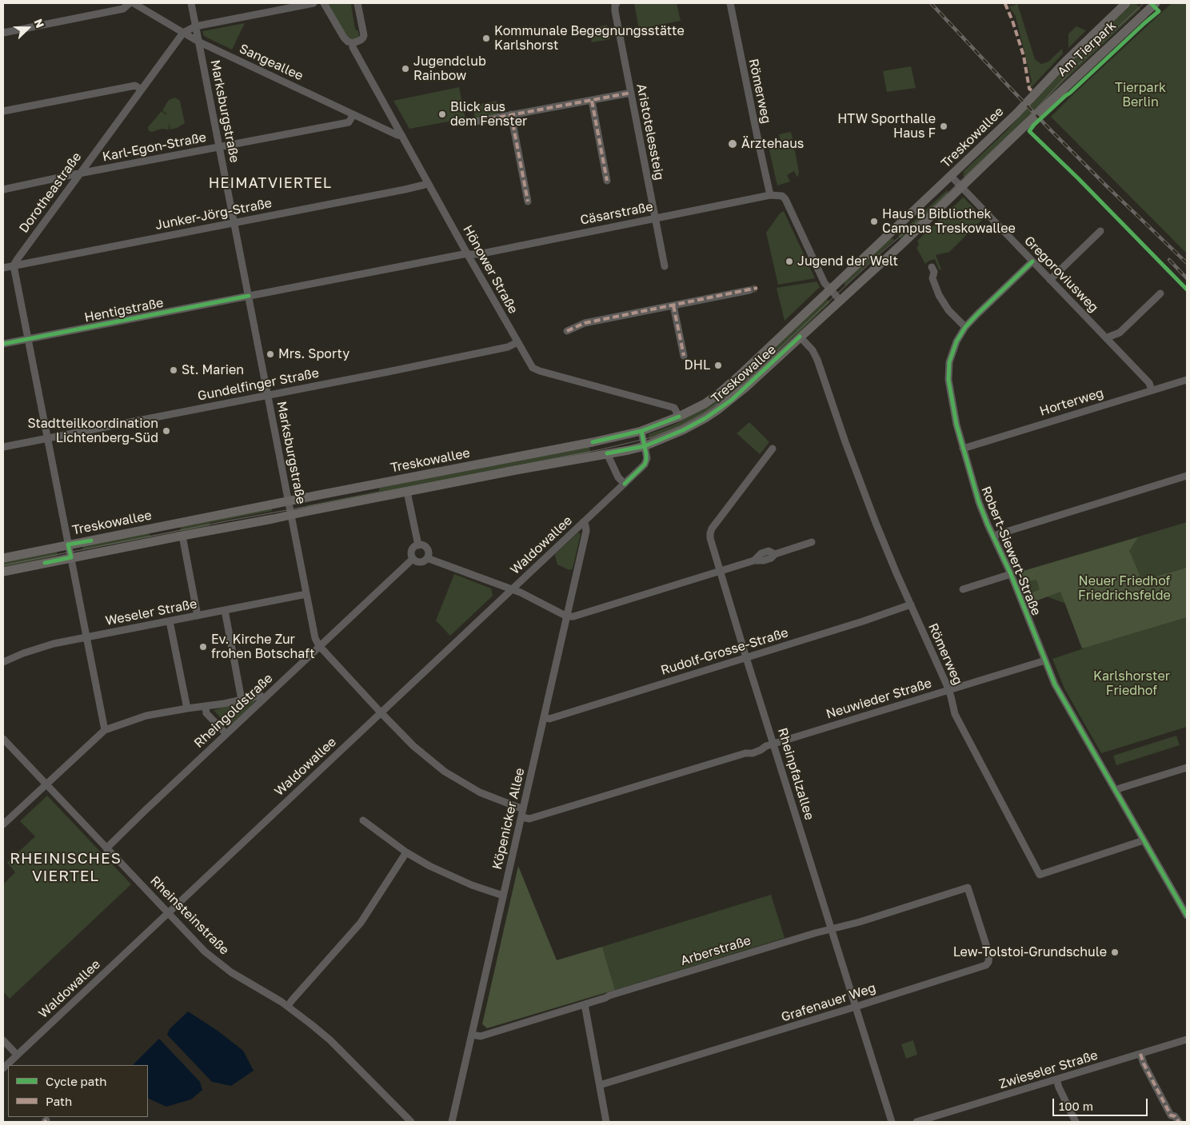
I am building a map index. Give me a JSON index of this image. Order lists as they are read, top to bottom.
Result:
{
  "streets": {
    "main road": ["Am Tierpark", "Treskowallee"],
    "street": [
      "Sangeallee",
      "Römerweg",
      "Marksburgstraße",
      "Aristotelessteig",
      "Karl-Egon-Straße",
      "Dorotheastraße",
      "Cäsarstraße",
      "Junker-Jörg-Straße",
      "Hönower Straße",
      "Gregoroviusweg",
      "Hentigstraße",
      "Gundelfinger Straße",
      "Horterweg",
      "Waldowallee",
      "Robert-Siewert-Straße",
      "Weseler Straße",
      "Rudolf-Grosse-Straße",
      "Neuwieder Straße",
      "Rheingoldstraße",
      "Rheinpfalzallee",
      "Köpenicker Allee",
      "Rheinsteinstraße",
      "Arberstraße",
      "Grafenauer Weg",
      "Zwieseler Straße"
    ]
  },
  "crossings": [
    ["Am Tierpark", "Treskowallee"],
    ["Sangeallee", "Marksburgstraße"],
    ["Sangeallee", "Karl-Egon-Straße"],
    ["Sangeallee", "Dorotheastraße"],
    ["Sangeallee", "Hönower Straße"],
    ["Römerweg", "Treskowallee"],
    ["Römerweg", "Cäsarstraße"],
    ["Römerweg", "Robert-Siewert-Straße"],
    ["Römerweg", "Rudolf-Grosse-Straße"],
    ["Römerweg", "Neuwieder Straße"],
    ["Marksburgstraße", "Treskowallee"],
    ["Marksburgstraße", "Karl-Egon-Straße"],
    ["Marksburgstraße", "Dorotheastraße"],
    ["Marksburgstraße", "Junker-Jörg-Straße"],
    ["Marksburgstraße", "Hentigstraße"],
    ["Marksburgstraße", "Gundelfinger Straße"],
    ["Marksburgstraße", "Waldowallee"],
    ["Marksburgstraße", "Weseler Straße"],
    ["Marksburgstraße", "Rheingoldstraße"],
    ["Marksburgstraße", "Köpenicker Allee"],
    ["Aristotelessteig", "Cäsarstraße"],
    ["Treskowallee", "Hönower Straße"],
    ["Treskowallee", "Gregoroviusweg"],
    ["Treskowallee", "Waldowallee"],
    ["Karl-Egon-Straße", "Dorotheastraße"],
    ["Dorotheastraße", "Junker-Jörg-Straße"],
    ["Cäsarstraße", "Hönower Straße"],
    ["Cäsarstraße", "Hentigstraße"],
    ["Junker-Jörg-Straße", "Hönower Straße"],
    ["Hönower Straße", "Hentigstraße"],
    ["Hönower Straße", "Gundelfinger Straße"],
    ["Gregoroviusweg", "Horterweg"],
    ["Gregoroviusweg", "Robert-Siewert-Straße"],
    ["Horterweg", "Robert-Siewert-Straße"],
    ["Waldowallee", "Köpenicker Allee"],
    ["Waldowallee", "Rheinsteinstraße"],
    ["Robert-Siewert-Straße", "Neuwieder Straße"],
    ["Rudolf-Grosse-Straße", "Rheinpfalzallee"],
    ["Rudolf-Grosse-Straße", "Köpenicker Allee"],
    ["Neuwieder Straße", "Rheinpfalzallee"],
    ["Neuwieder Straße", "Köpenicker Allee"],
    ["Rheingoldstraße", "Rheinsteinstraße"],
    ["Rheinpfalzallee", "Arberstraße"],
    ["Rheinpfalzallee", "Grafenauer Weg"],
    ["Köpenicker Allee", "Arberstraße"],
    ["Arberstraße", "Grafenauer Weg"]
  ],
  "districts": ["HEIMATVIERTEL", "RHEINISCHES VIERTEL"],
  "parks": ["Tierpark Berlin", "Neuer Friedhof Friedrichsfelde", "Karlshorster Friedhof"],
  "places": [
    "Kommunale Begegnungsstätte Karlshorst",
    "Jugendclub Rainbow",
    "Blick aus dem Fenster",
    "HTW Sporthalle Haus F",
    "Ärztehaus",
    "Haus B Bibliothek Campus Treskowallee",
    "Jugend der Welt",
    "Mrs. Sporty",
    "DHL",
    "St. Marien",
    "Stadtteilkoordination Lichtenberg-Süd",
    "Ev. Kirche Zur frohen Botschaft",
    "Lew-Tolstoi-Grundschule"
  ],
  "legend": ["Cycle path", "Path"],
  "scale_bar": "100 m",
  "north": "right"
}
